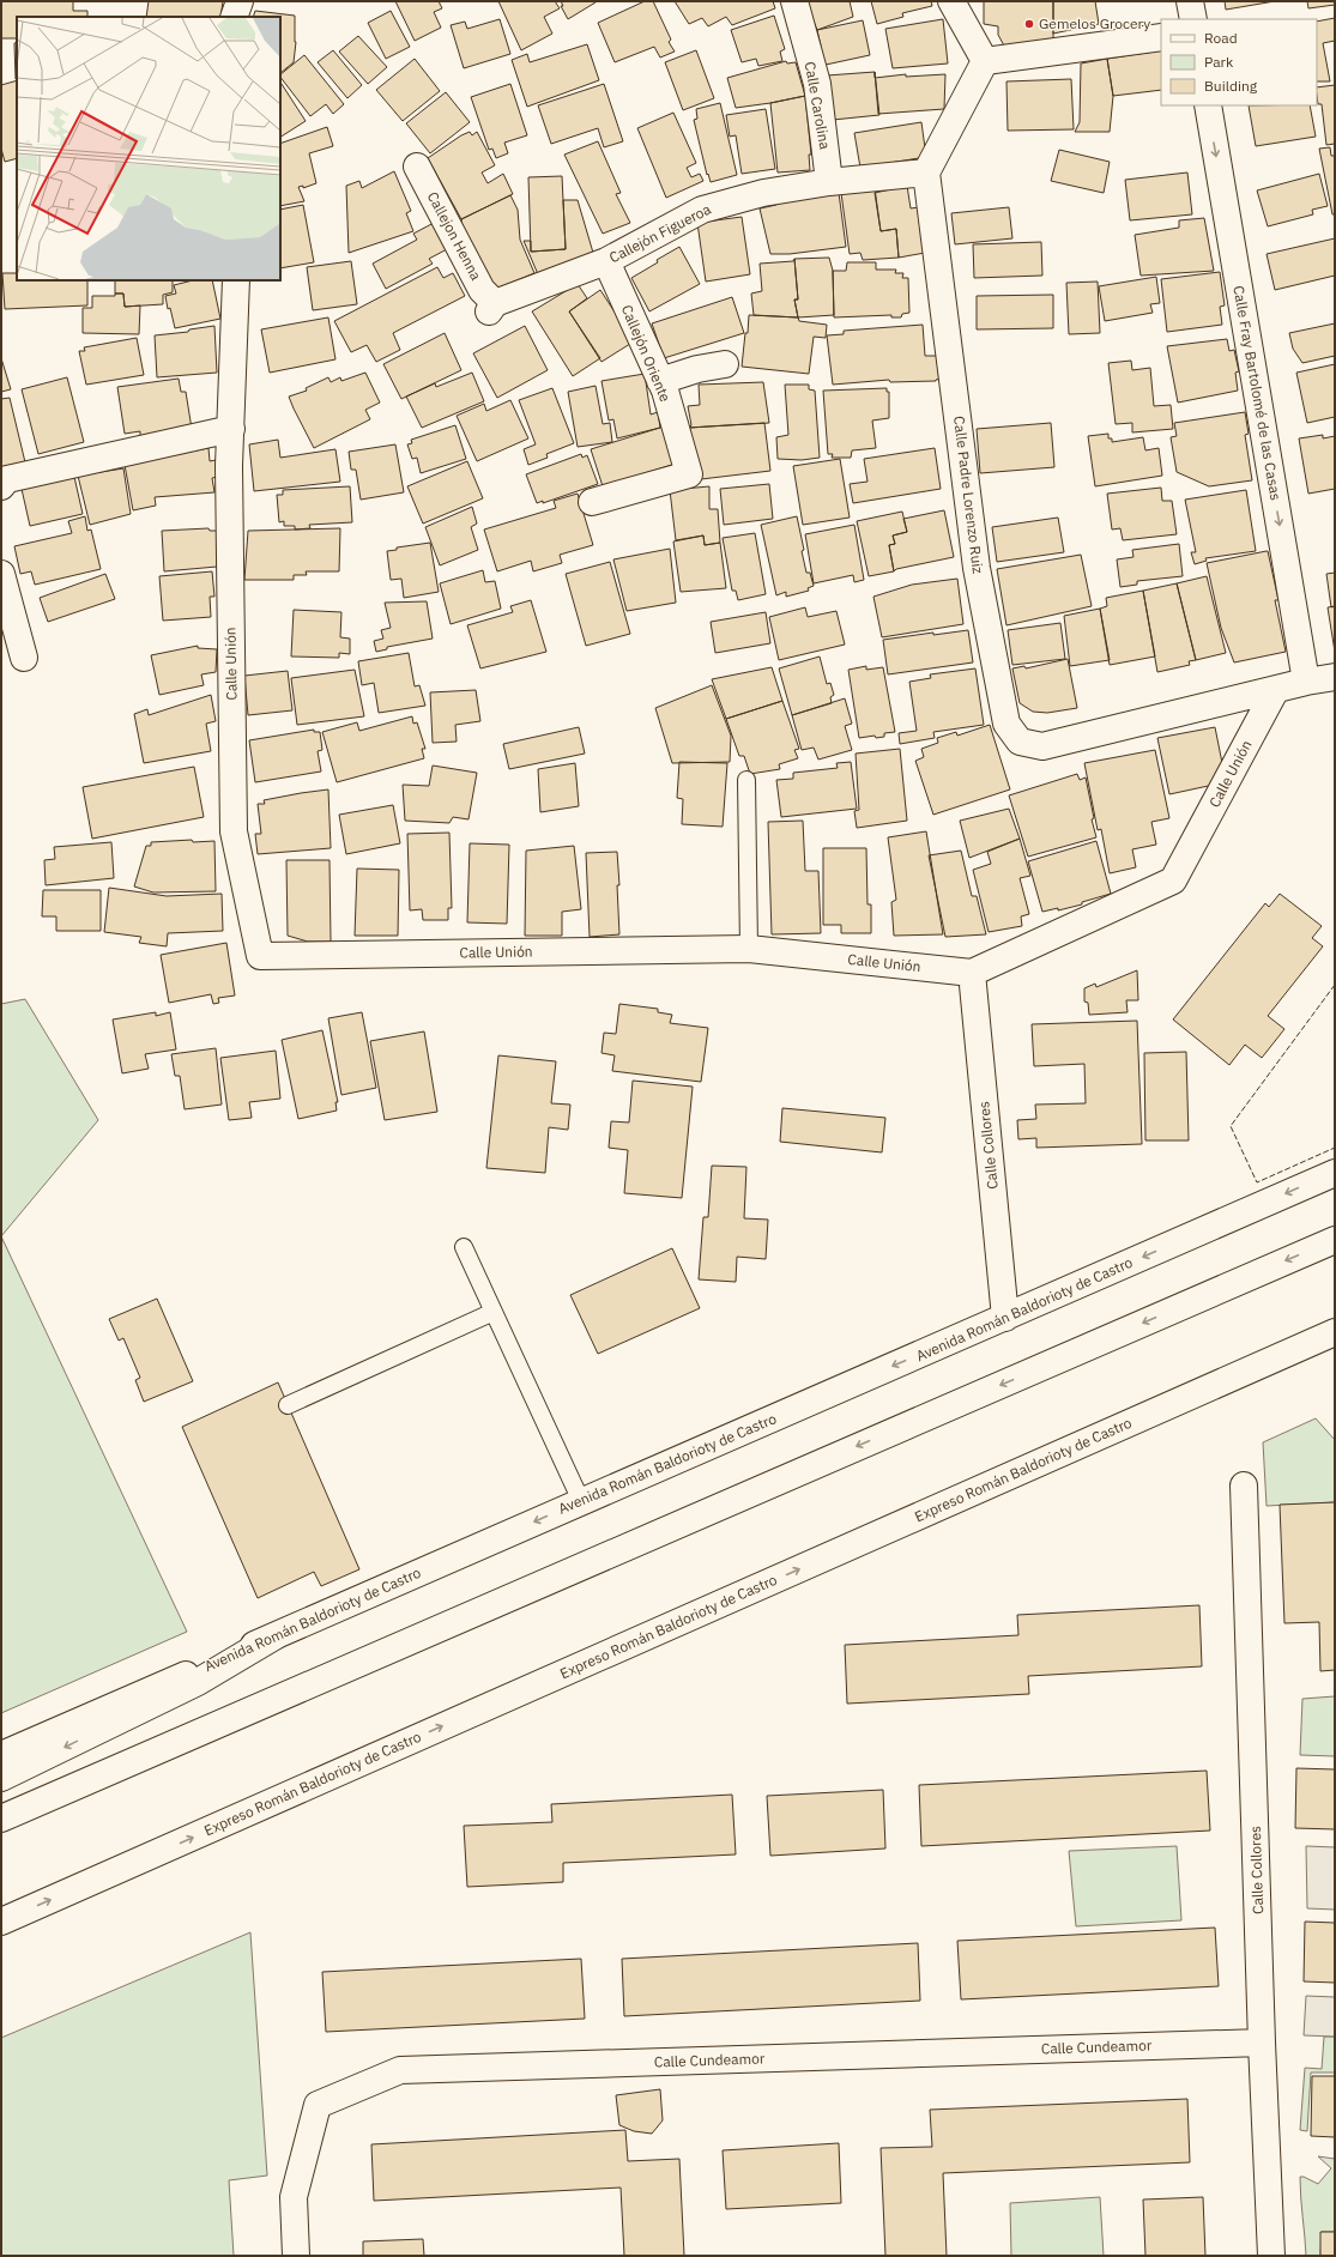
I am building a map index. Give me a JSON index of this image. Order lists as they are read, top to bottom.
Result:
{
  "streets": {
    "main road": [
      "Calle Carolina",
      "Callejón Figueroa",
      "Callejon Henna",
      "Callejón Oriente",
      "Calle Fray Bartolomé de las Casas",
      "Calle Padre Lorenzo Ruiz",
      "Calle Unión",
      "Calle Collores",
      "Avenida Román Baldorioty de Castro",
      "Expreso Román Baldorioty de Castro",
      "Calle Cundeamor"
    ]
  },
  "crossings": [
    ["Calle Carolina", "Callejón Figueroa"],
    ["Callejón Figueroa", "Callejon Henna"],
    ["Callejón Figueroa", "Callejón Oriente"],
    ["Callejón Figueroa", "Calle Padre Lorenzo Ruiz"],
    ["Calle Fray Bartolomé de las Casas", "Calle Padre Lorenzo Ruiz"],
    ["Calle Padre Lorenzo Ruiz", "Calle Unión"],
    ["Calle Unión", "Calle Collores"],
    ["Calle Collores", "Avenida Román Baldorioty de Castro"],
    ["Calle Collores", "Calle Cundeamor"]
  ],
  "one_way": ["Calle Fray Bartolomé de las Casas"],
  "places": ["Gemelos Grocery"],
  "legend": ["Road", "Park", "Building"]
}
